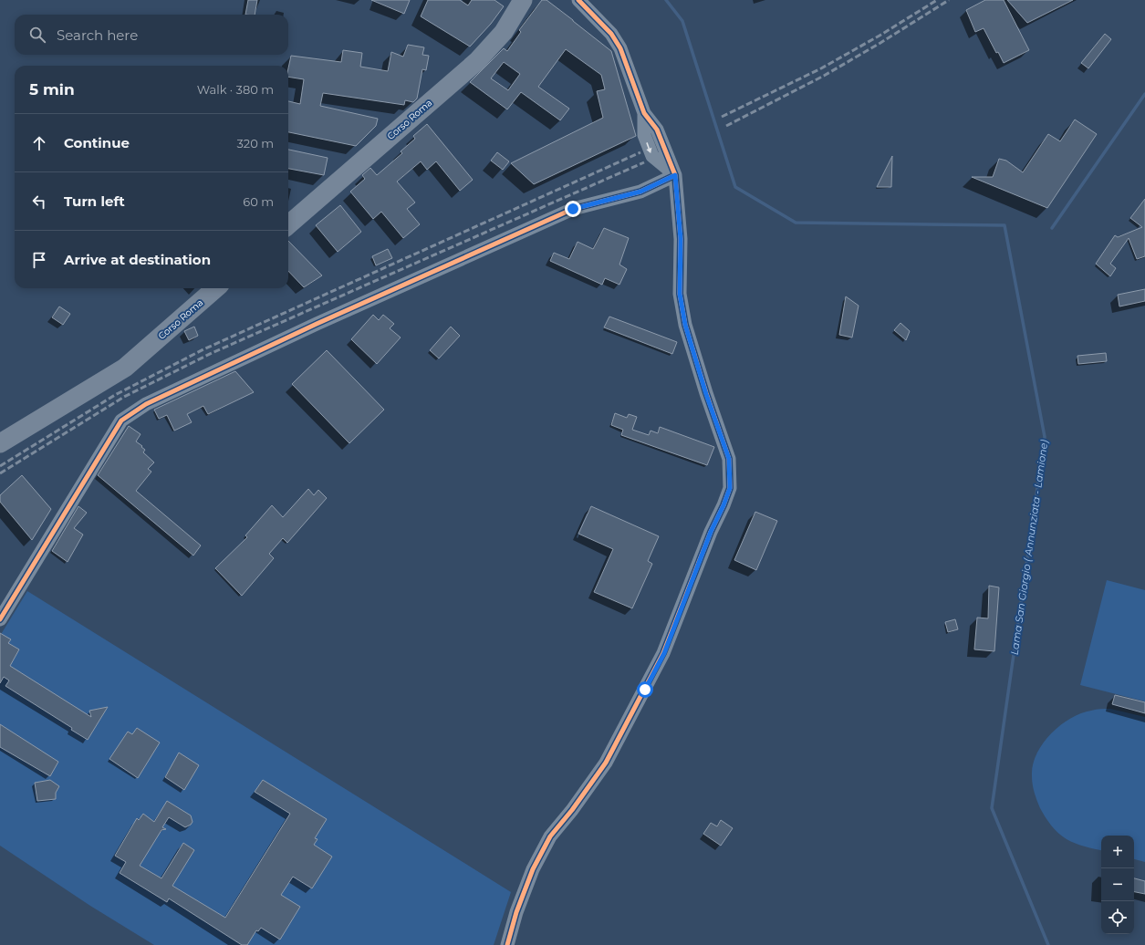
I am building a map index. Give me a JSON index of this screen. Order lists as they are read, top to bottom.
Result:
{
  "streets": {
    "main road": ["Corso Roma"]
  },
  "water": ["Lama San Giorgio ( Annunziata - Lamione)"],
  "page": {
    "search": "Search here",
    "heading": ["5 min", "Walk · 380 m"],
    "list": [
      ["Continue", "320 m"],
      ["Turn left", "60 m"],
      "Arrive at destination"
    ],
    "map_buttons": ["+", "−"]
  }
}
